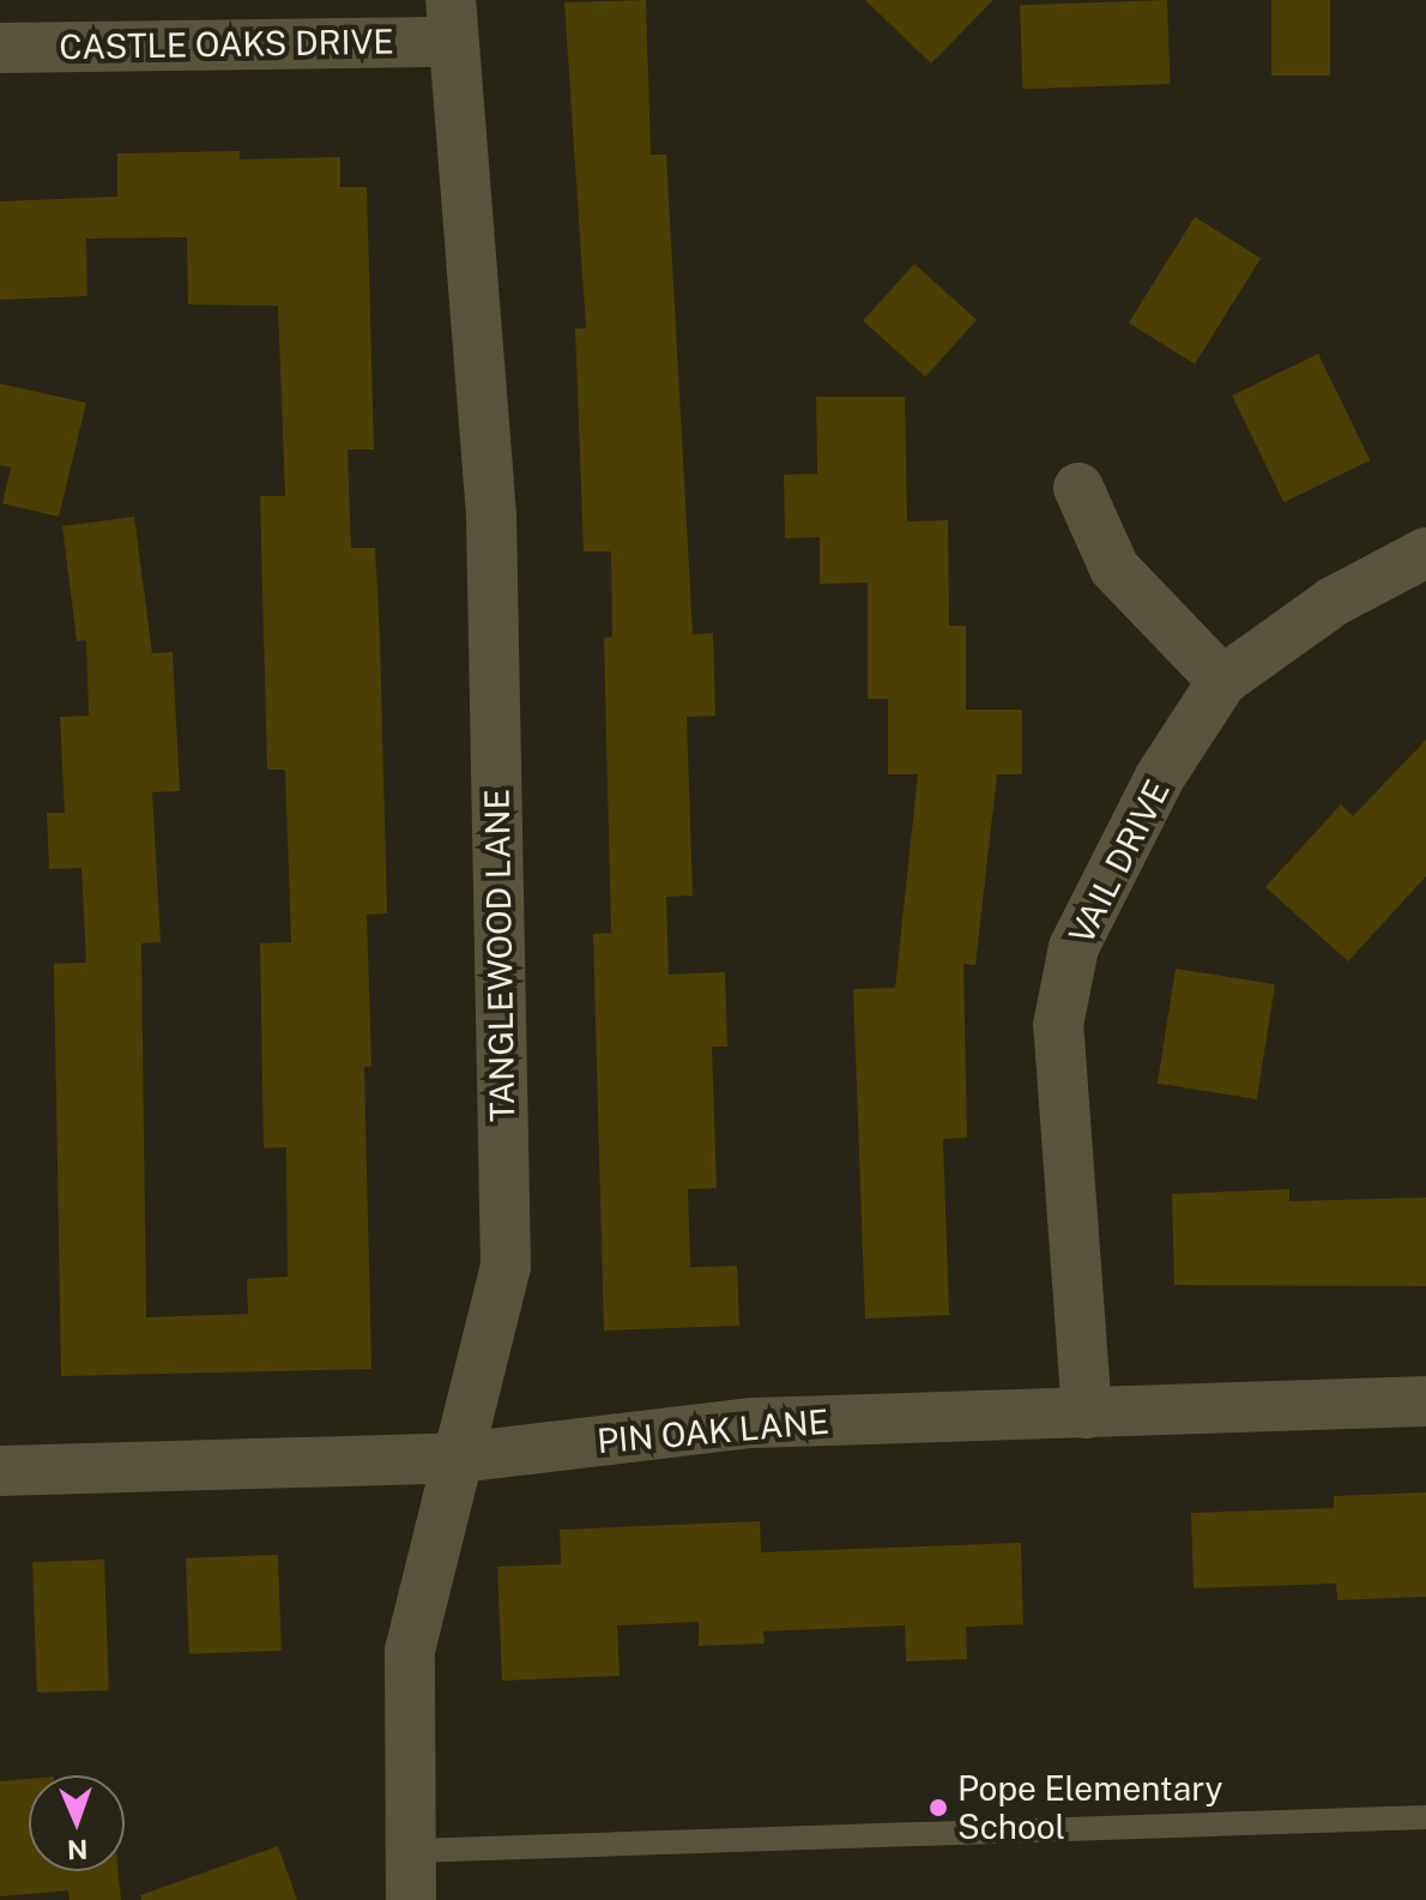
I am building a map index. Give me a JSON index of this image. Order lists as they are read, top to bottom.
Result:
{
  "streets": {
    "street": [
      "CASTLE OAKS DRIVE",
      "VAIL DRIVE",
      "TANGLEWOOD LANE",
      "PIN OAK LANE"
    ]
  },
  "crossings": [
    ["CASTLE OAKS DRIVE", "TANGLEWOOD LANE"],
    ["VAIL DRIVE", "PIN OAK LANE"],
    ["TANGLEWOOD LANE", "PIN OAK LANE"]
  ],
  "places": ["Pope Elementary School"],
  "north": "bottom"
}
